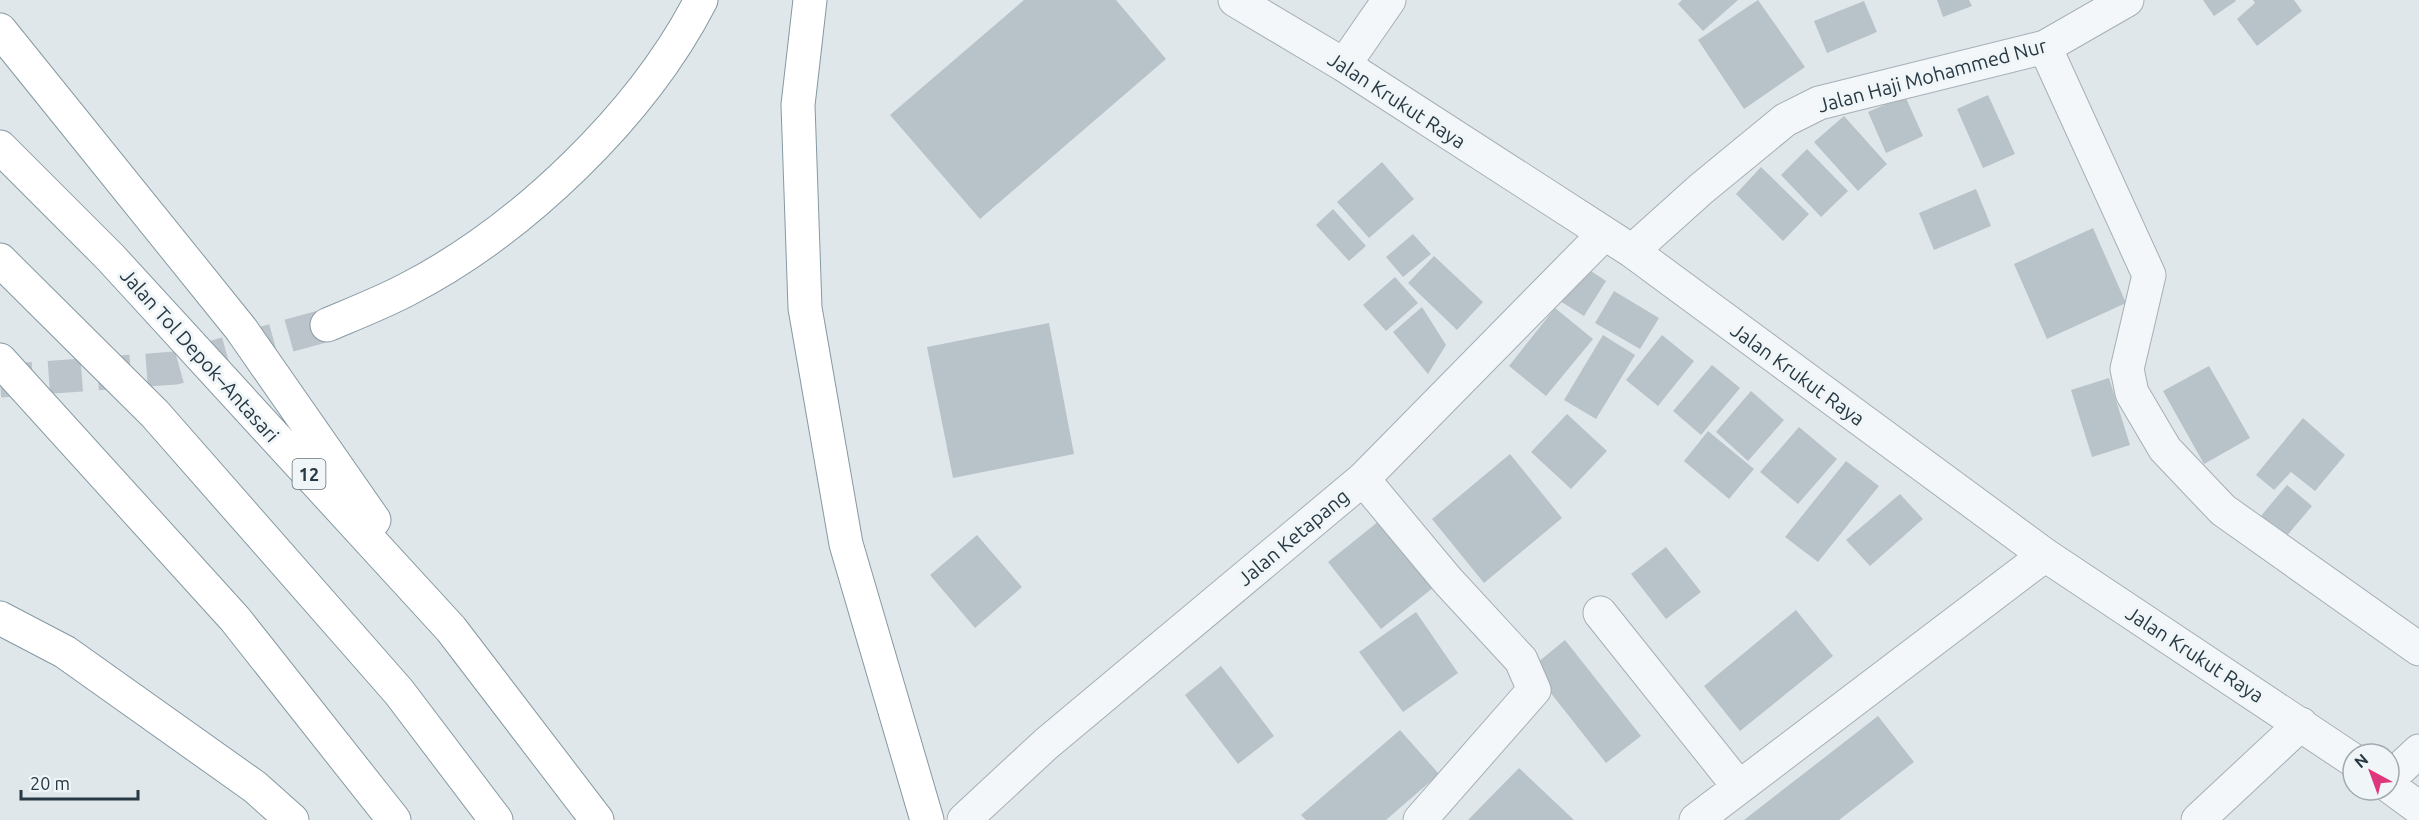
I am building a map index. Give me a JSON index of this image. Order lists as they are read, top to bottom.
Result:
{
  "streets": {
    "highway": ["Jalan Tol Depok–Antasari", "12"],
    "street": ["Jalan Haji Mohammed Nur", "Jalan Krukut Raya", "Jalan Ketapang"]
  },
  "crossings": [
    ["Jalan Haji Mohammed Nur", "Jalan Krukut Raya"],
    ["Jalan Krukut Raya", "Jalan Ketapang"]
  ],
  "scale_bar": "20 m",
  "north": "top left"
}
